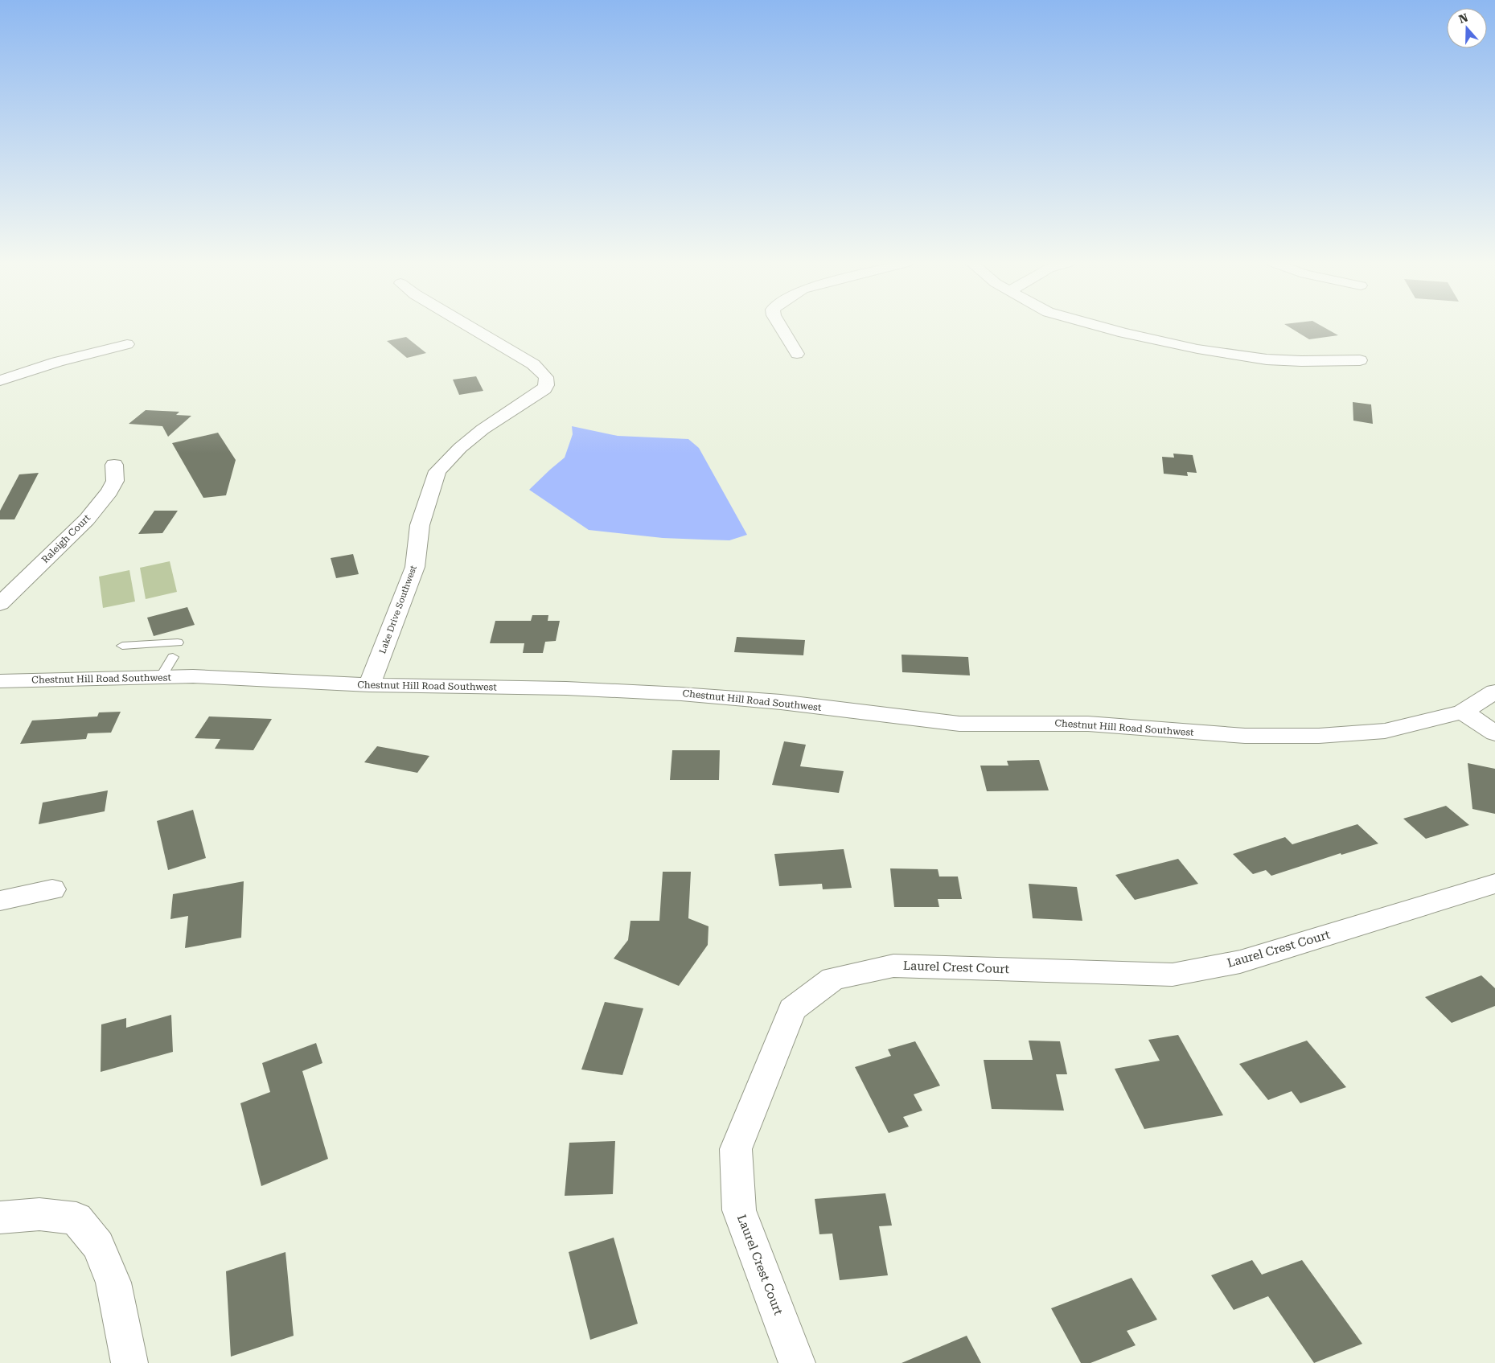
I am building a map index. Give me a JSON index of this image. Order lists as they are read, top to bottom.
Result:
{
  "streets": {
    "street": [
      "Raleigh Court",
      "Lake Drive Southwest",
      "Chestnut Hill Road Southwest",
      "Laurel Crest Court"
    ]
  },
  "crossings": [
    ["Lake Drive Southwest", "Chestnut Hill Road Southwest"]
  ],
  "north": "top"
}
